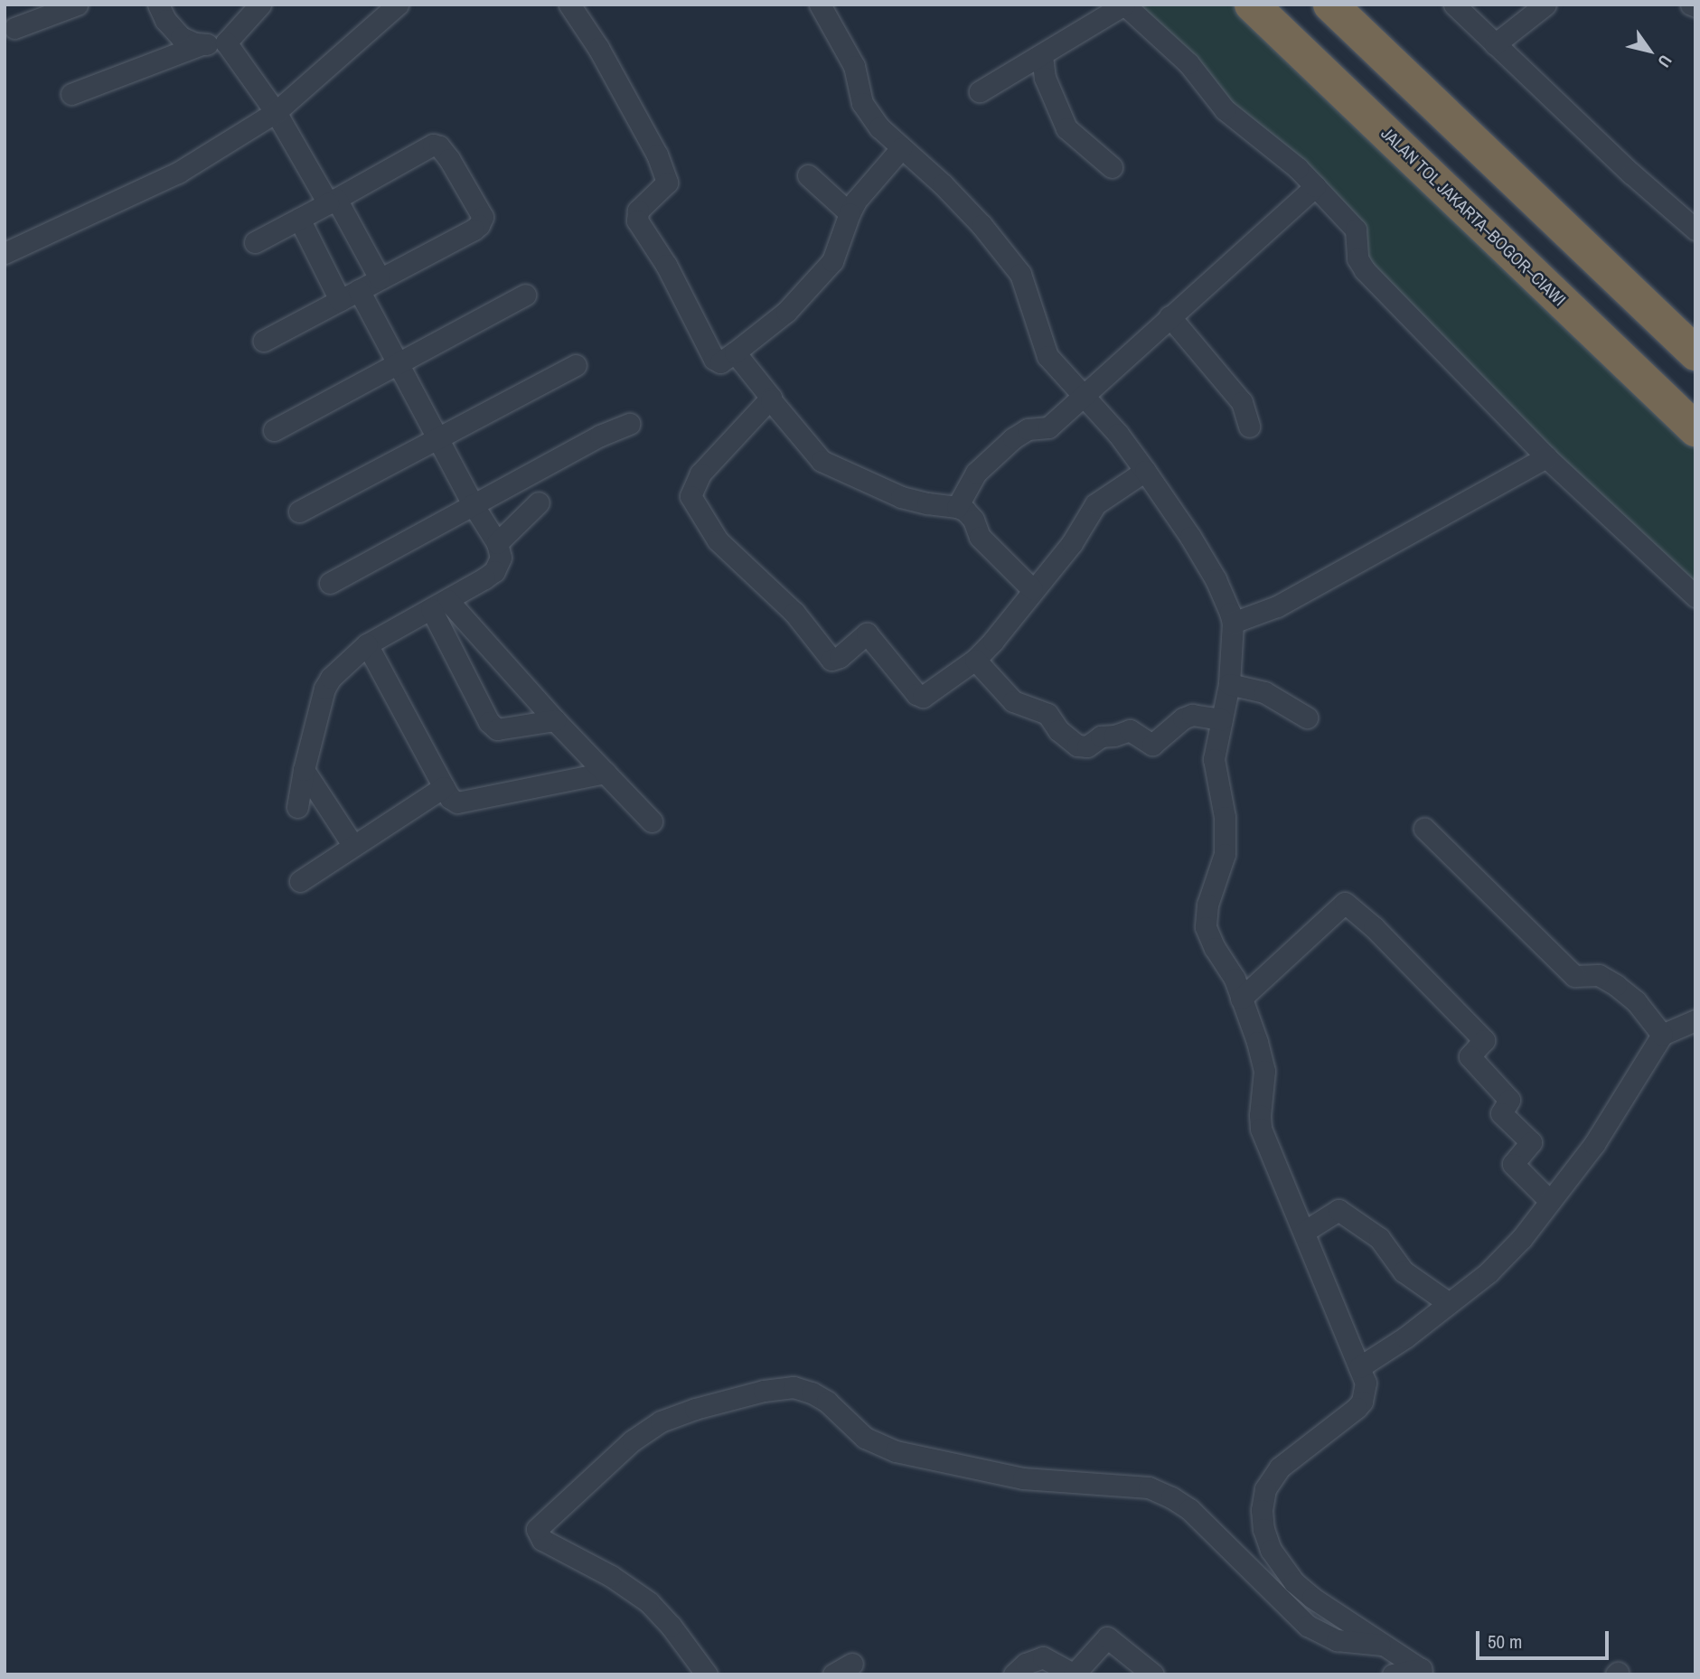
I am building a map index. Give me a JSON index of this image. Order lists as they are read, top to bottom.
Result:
{
  "streets": {
    "highway": ["JALAN TOL JAKARTA–BOGOR–CIAWI"]
  },
  "scale_bar": "50 m",
  "north": "bottom right"
}
